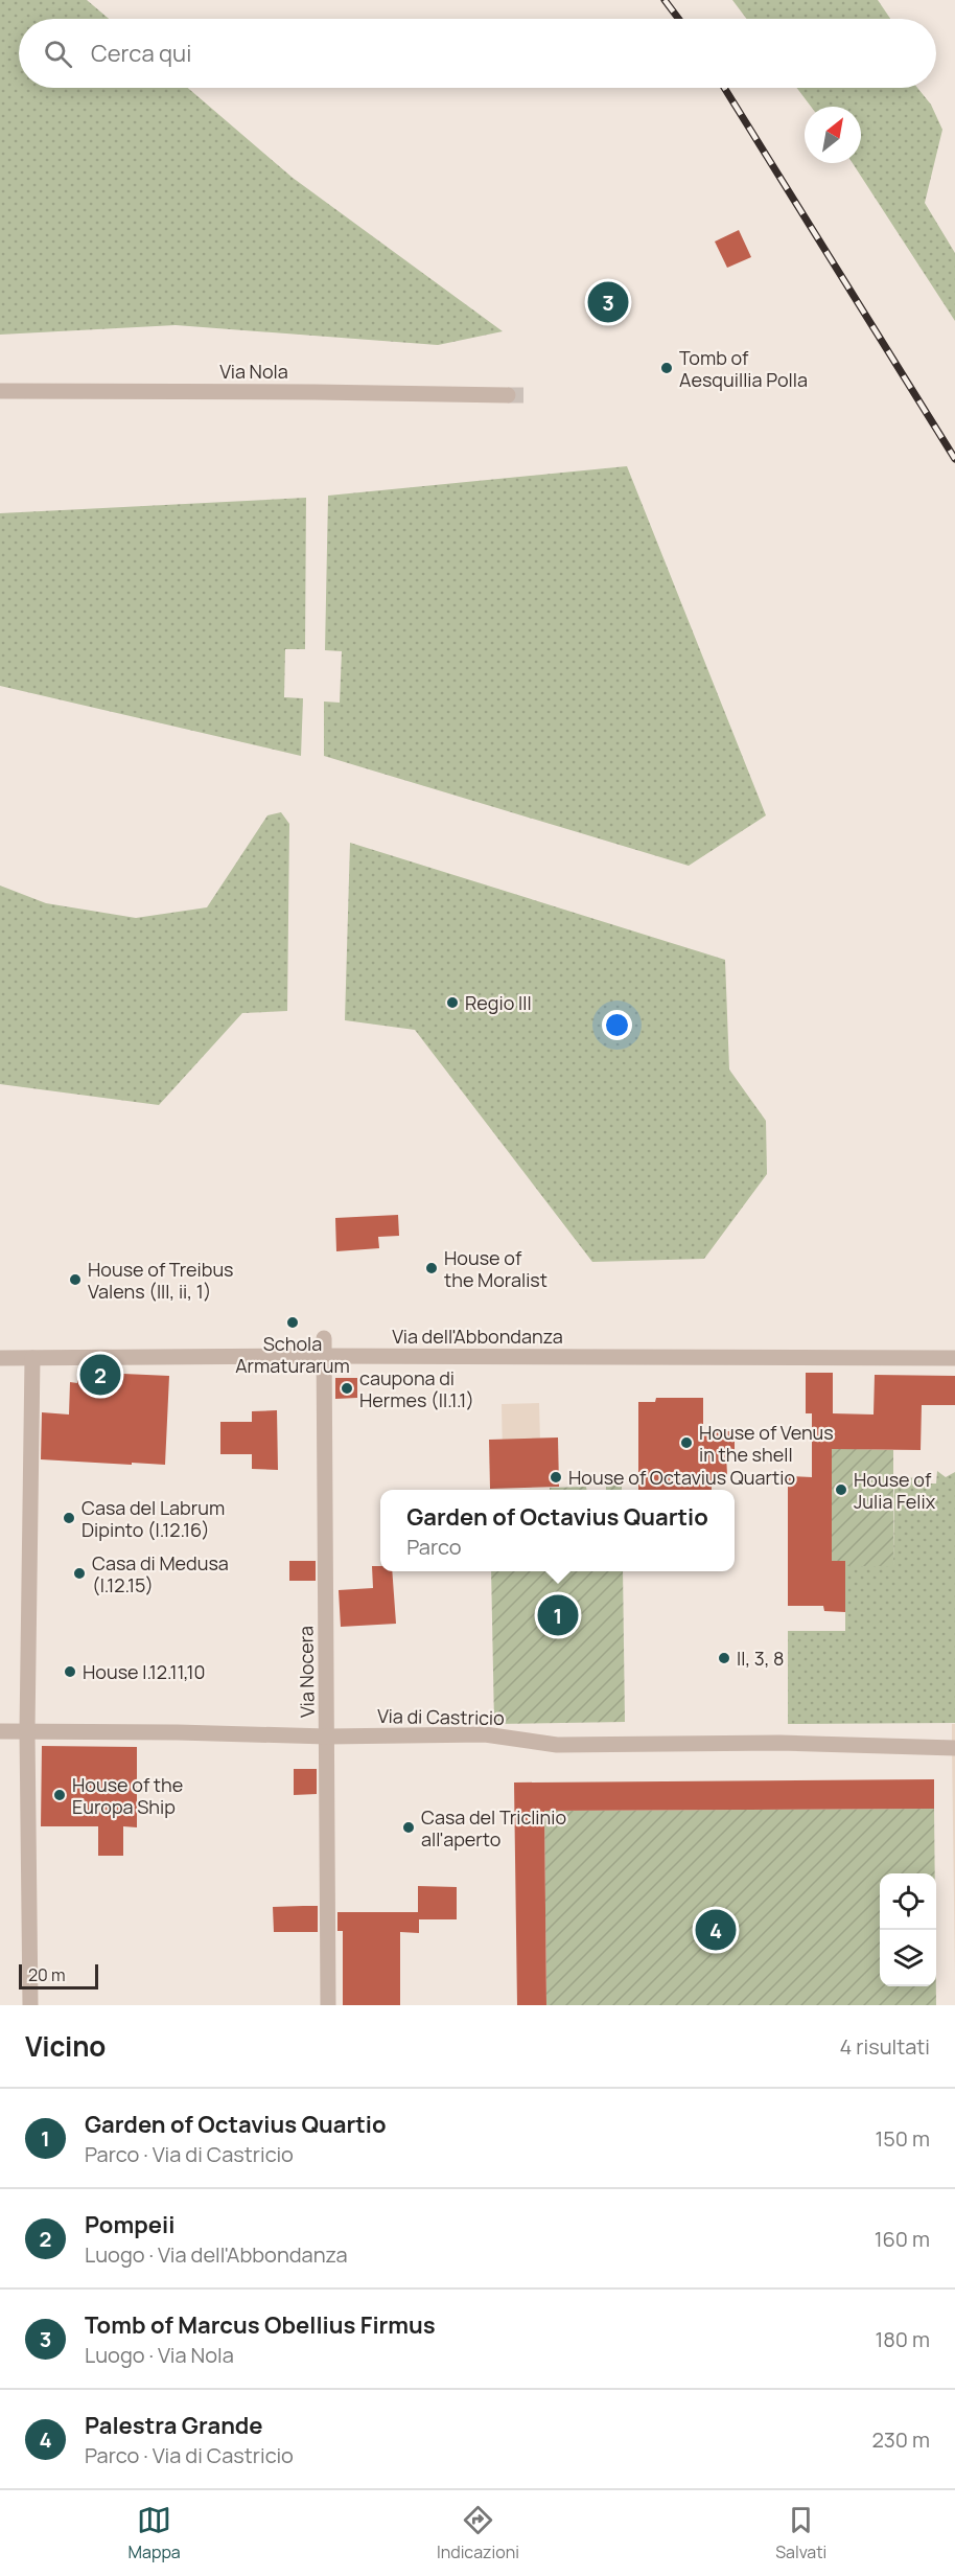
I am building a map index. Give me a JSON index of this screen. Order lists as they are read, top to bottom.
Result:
{
  "streets": {
    "street": [
      "Via Nola",
      "Via dell'Abbondanza",
      "Via Nocera",
      "Via di Castricio"
    ]
  },
  "crossings": [
    ["Via dell'Abbondanza", "Via Nocera"],
    ["Via Nocera", "Via di Castricio"]
  ],
  "places": [
    "Tomb of Aesquillia Polla",
    "Regio III",
    "House of the Moralist",
    "House of Treibus Valens (III, ii, 1)",
    "Schola Armaturarum",
    "caupona di Hermes (II.1.1)",
    "House of Venus in the shell",
    "House of Octavius Quartio",
    "House of Julia Felix",
    "Casa del Labrum Dipinto (I.12.16)",
    "Casa di Medusa (I.12.15)",
    "II, 3, 8",
    "House I.12.11,10",
    "House of the Europa Ship",
    "Casa del Triclinio all'aperto"
  ],
  "scale_bar": "20 m",
  "north": "top right",
  "page": {
    "search": "Cerca qui",
    "pins": [
      "3",
      "2",
      "1",
      "4"
    ],
    "popup": ["Garden of Octavius Quartio", "Parco"],
    "scale": "20 m",
    "heading": ["Vicino", "4 risultati"],
    "list": [
      {
        "mark": "1",
        "name": "Garden of Octavius Quartio",
        "note": "Parco · Via di Castricio",
        "value": "150 m"
      },
      {
        "mark": "2",
        "name": "Pompeii",
        "note": "Luogo · Via dell'Abbondanza",
        "value": "160 m"
      },
      {
        "mark": "3",
        "name": "Tomb of Marcus Obellius Firmus",
        "note": "Luogo · Via Nola",
        "value": "180 m"
      },
      {
        "mark": "4",
        "name": "Palestra Grande",
        "note": "Parco · Via di Castricio",
        "value": "230 m"
      }
    ],
    "nav": ["Mappa", "Indicazioni", "Salvati"]
  }
}
